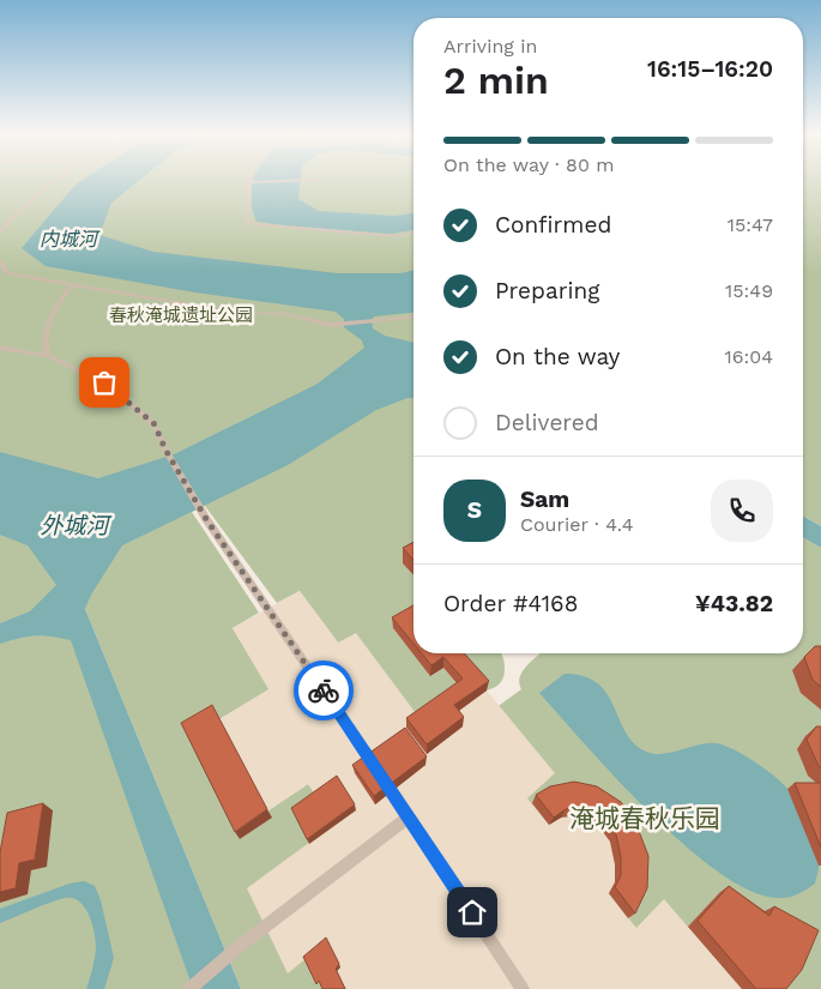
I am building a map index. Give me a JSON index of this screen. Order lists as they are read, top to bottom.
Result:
{
  "water": ["内城河", "外城河"],
  "parks": ["春秋淹城遗址公园", "淹城春秋乐园"],
  "page": {
    "heading": ["2 min", "Arriving in", "16:15–16:20"],
    "panel": [
      "Sam",
      "Courier · 4.4",
      "Order #4168",
      "¥43.82"
    ],
    "bar": "On the way · 80 m",
    "list": [
      ["Confirmed", "15:47"],
      ["Preparing", "15:49"],
      ["On the way", "16:04"],
      "Delivered"
    ],
    "round": "S"
  }
}
